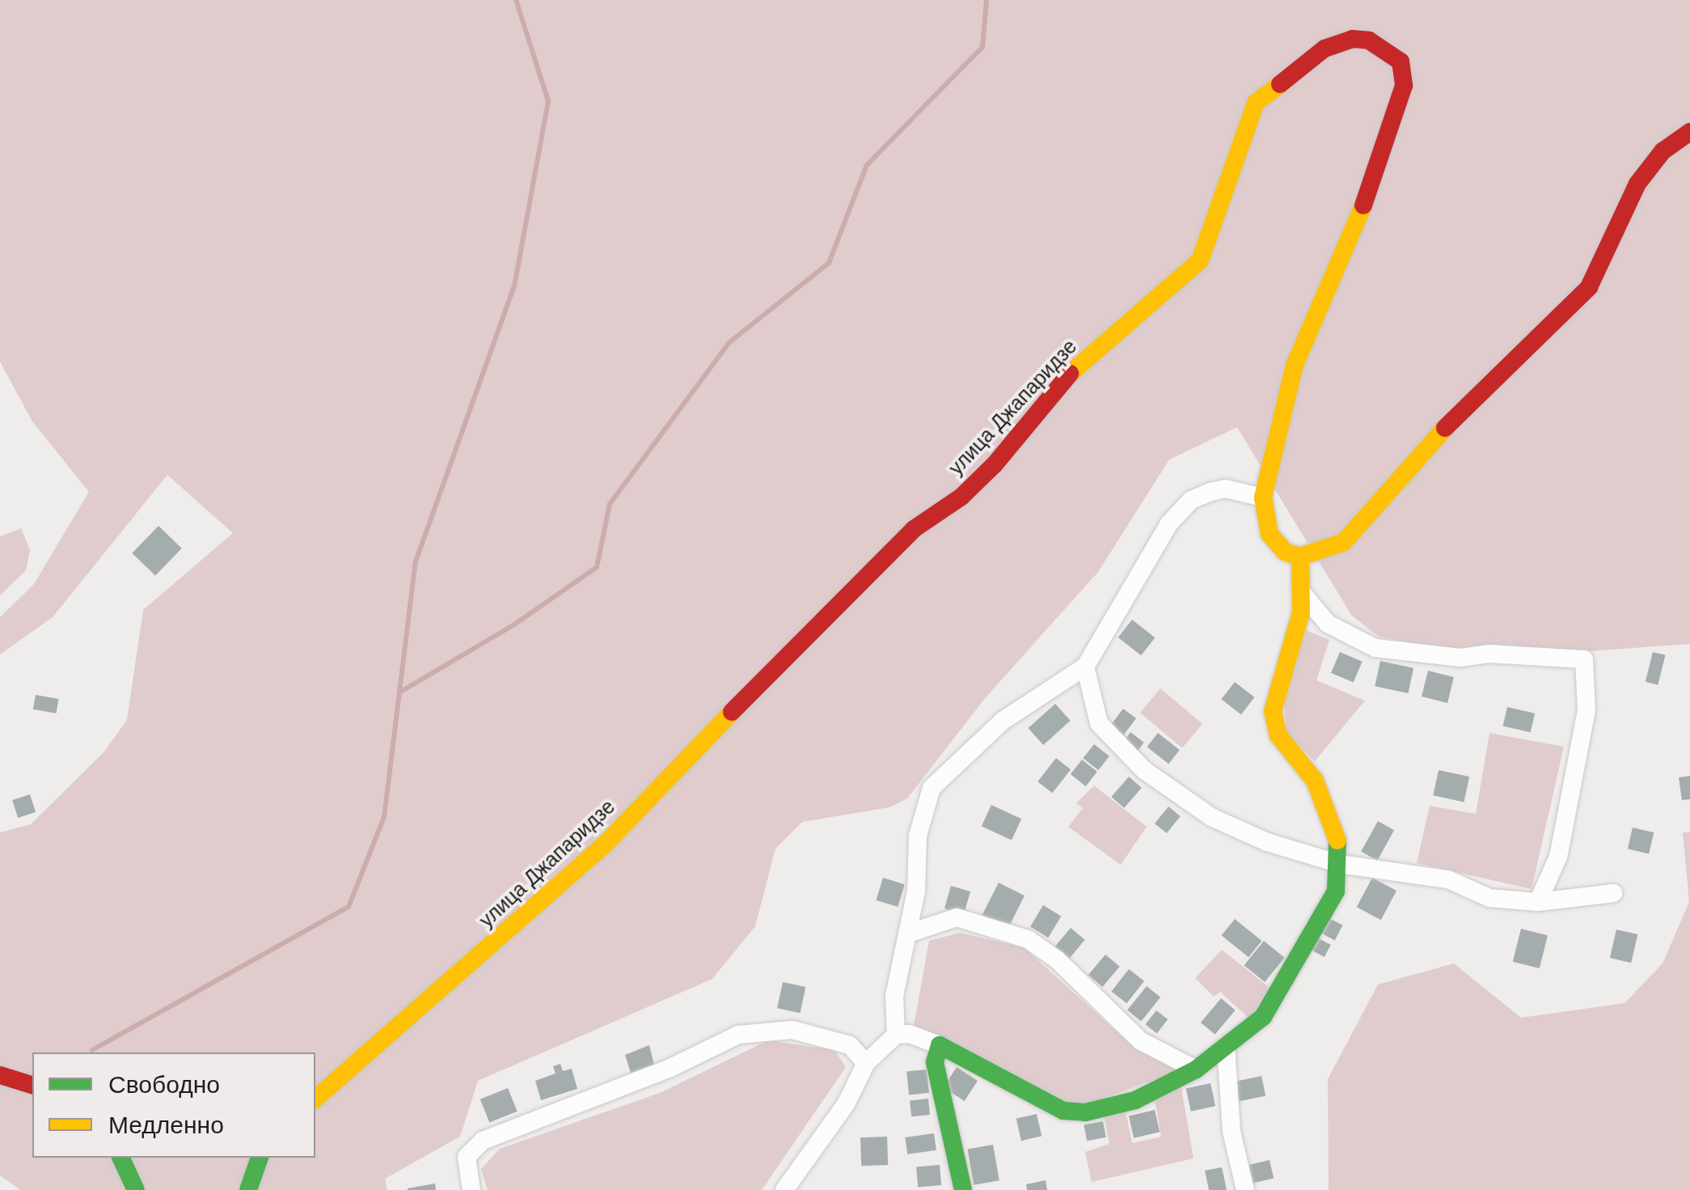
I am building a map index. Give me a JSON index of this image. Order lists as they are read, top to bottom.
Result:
{
  "streets": {
    "street": ["улица Джапаридзе"]
  },
  "legend": ["Свободно", "Медленно"]
}
